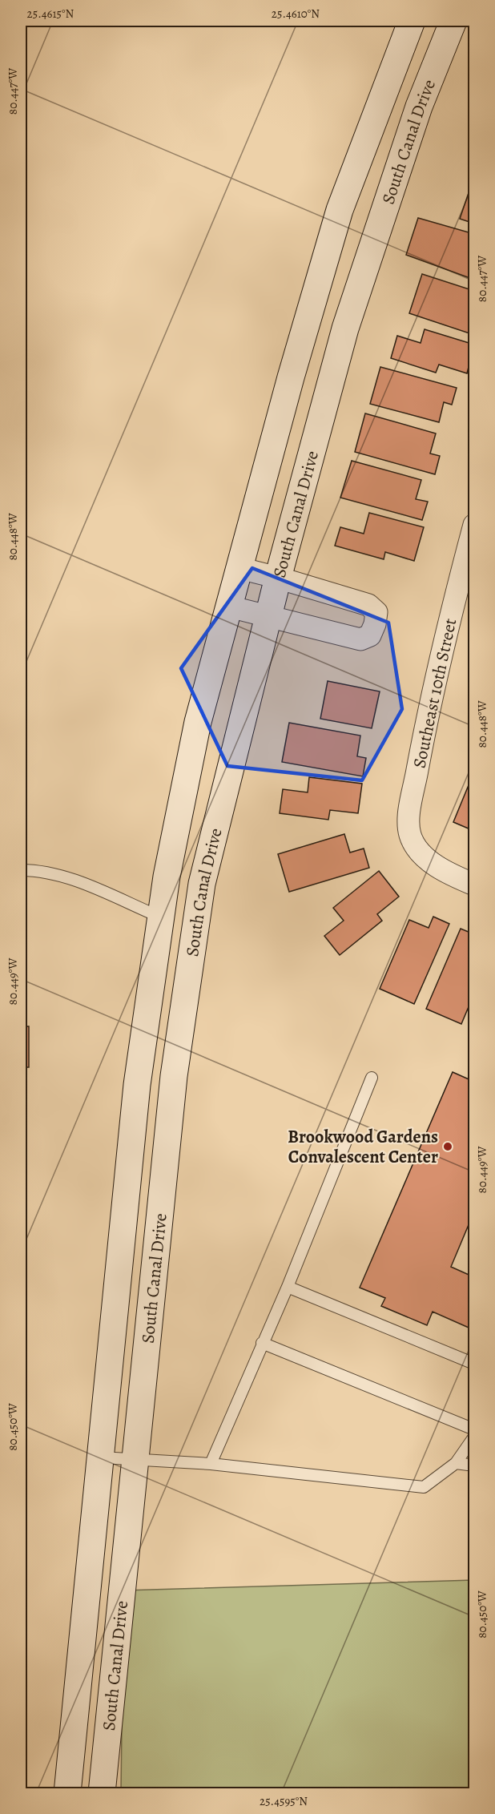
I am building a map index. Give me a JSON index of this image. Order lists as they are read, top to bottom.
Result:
{
  "streets": {
    "street": ["South Canal Drive", "Southeast 10th Street"]
  },
  "places": ["Brookwood Gardens Convalescent Center"],
  "coordinates": [
    "25.4615°N",
    "25.4610°N",
    "80.447°W",
    "80.448°W",
    "80.449°W",
    "80.450°W",
    "25.4595°N"
  ]
}
